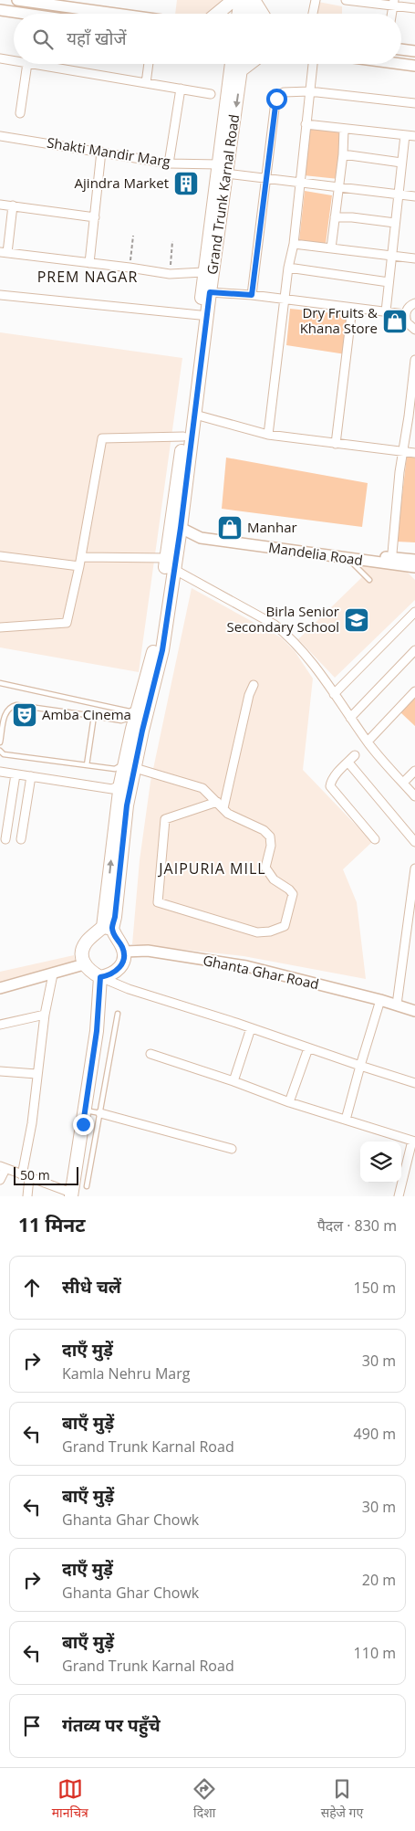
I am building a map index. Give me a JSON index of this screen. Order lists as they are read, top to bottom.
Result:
{
  "streets": {
    "main road": ["Grand Trunk Karnal Road"],
    "street": ["Shakti Mandir Marg", "Mandelia Road", "Ghanta Ghar Road"]
  },
  "crossings": [
    ["Shakti Mandir Marg", "Grand Trunk Karnal Road"],
    ["Grand Trunk Karnal Road", "Mandelia Road"],
    ["Grand Trunk Karnal Road", "Ghanta Ghar Road"]
  ],
  "districts": ["PREM NAGAR", "JAIPURIA MILL"],
  "places": {
    "building": ["Ajindra Market"],
    "shop": ["Dry Fruits & Khana Store", "Manhar"],
    "school or university": ["Birla Senior Secondary School"],
    "theatre": ["Amba Cinema"]
  },
  "scale_bar": "50 m",
  "page": {
    "search": "यहाँ खोजें",
    "scale": "50 m",
    "heading": ["11 मिनट", "पैदल · 830 m"],
    "list": [
      ["सीधे चलें", "150 m"],
      ["दाएँ मुड़ें", "Kamla Nehru Marg", "30 m"],
      ["बाएँ मुड़ें", "Grand Trunk Karnal Road", "490 m"],
      ["बाएँ मुड़ें", "Ghanta Ghar Chowk", "30 m"],
      ["दाएँ मुड़ें", "Ghanta Ghar Chowk", "20 m"],
      ["बाएँ मुड़ें", "Grand Trunk Karnal Road", "110 m"],
      "गंतव्य पर पहुँचे"
    ],
    "nav": ["मानचित्र", "दिशा", "सहेजे गए"]
  }
}
